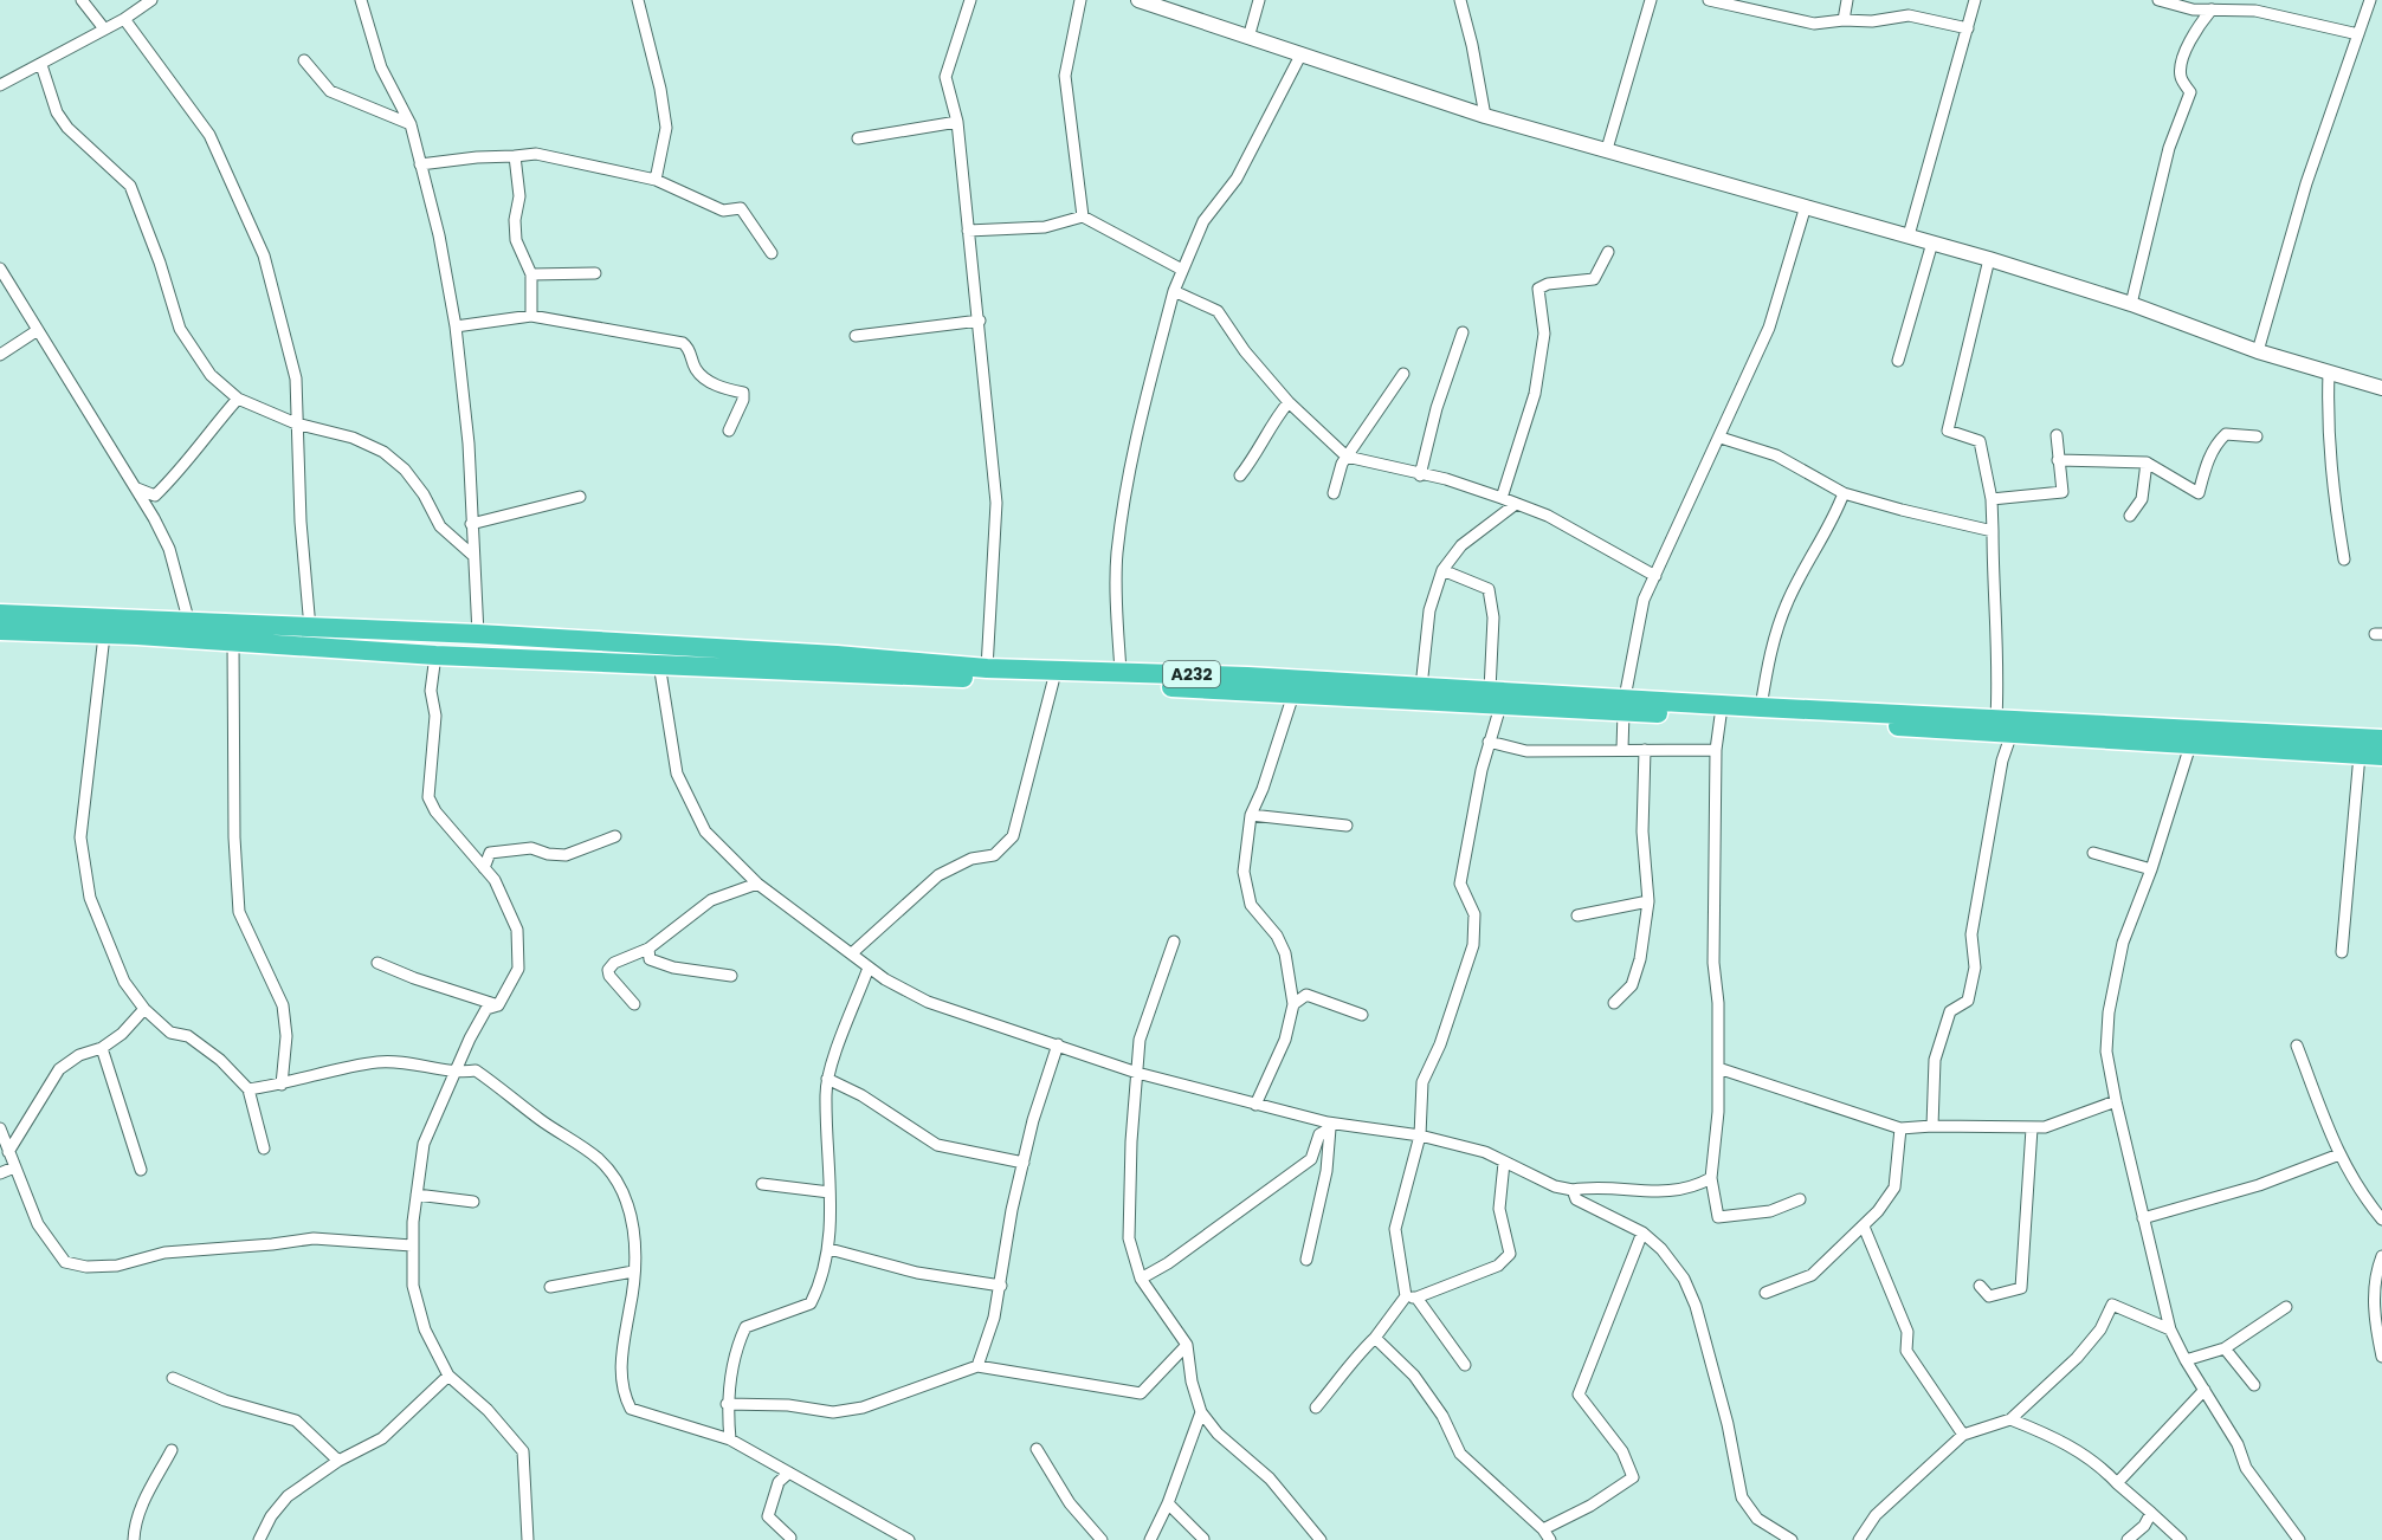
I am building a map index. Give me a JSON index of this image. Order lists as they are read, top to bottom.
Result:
{
  "streets": {
    "highway": ["A232"]
  }
}
